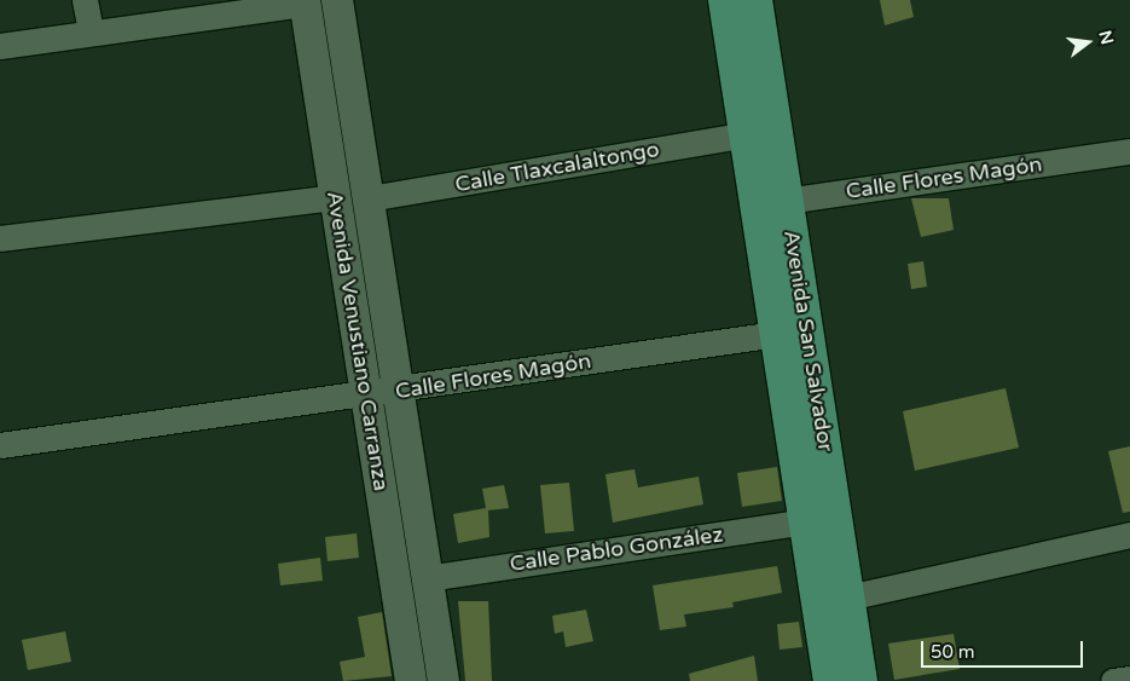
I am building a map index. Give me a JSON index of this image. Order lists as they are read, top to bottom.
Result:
{
  "streets": {
    "main road": ["Avenida San Salvador"],
    "street": [
      "Calle Tlaxcalaltongo",
      "Calle Flores Magón",
      "Avenida Venustiano Carranza",
      "Calle Pablo González"
    ]
  },
  "crossings": [
    ["Calle Tlaxcalaltongo", "Avenida Venustiano Carranza"],
    ["Calle Tlaxcalaltongo", "Avenida San Salvador"],
    ["Calle Flores Magón", "Avenida Venustiano Carranza"],
    ["Calle Flores Magón", "Avenida San Salvador"],
    ["Avenida Venustiano Carranza", "Calle Pablo González"],
    ["Avenida San Salvador", "Calle Pablo González"]
  ],
  "scale_bar": "50 m",
  "north": "right"
}
